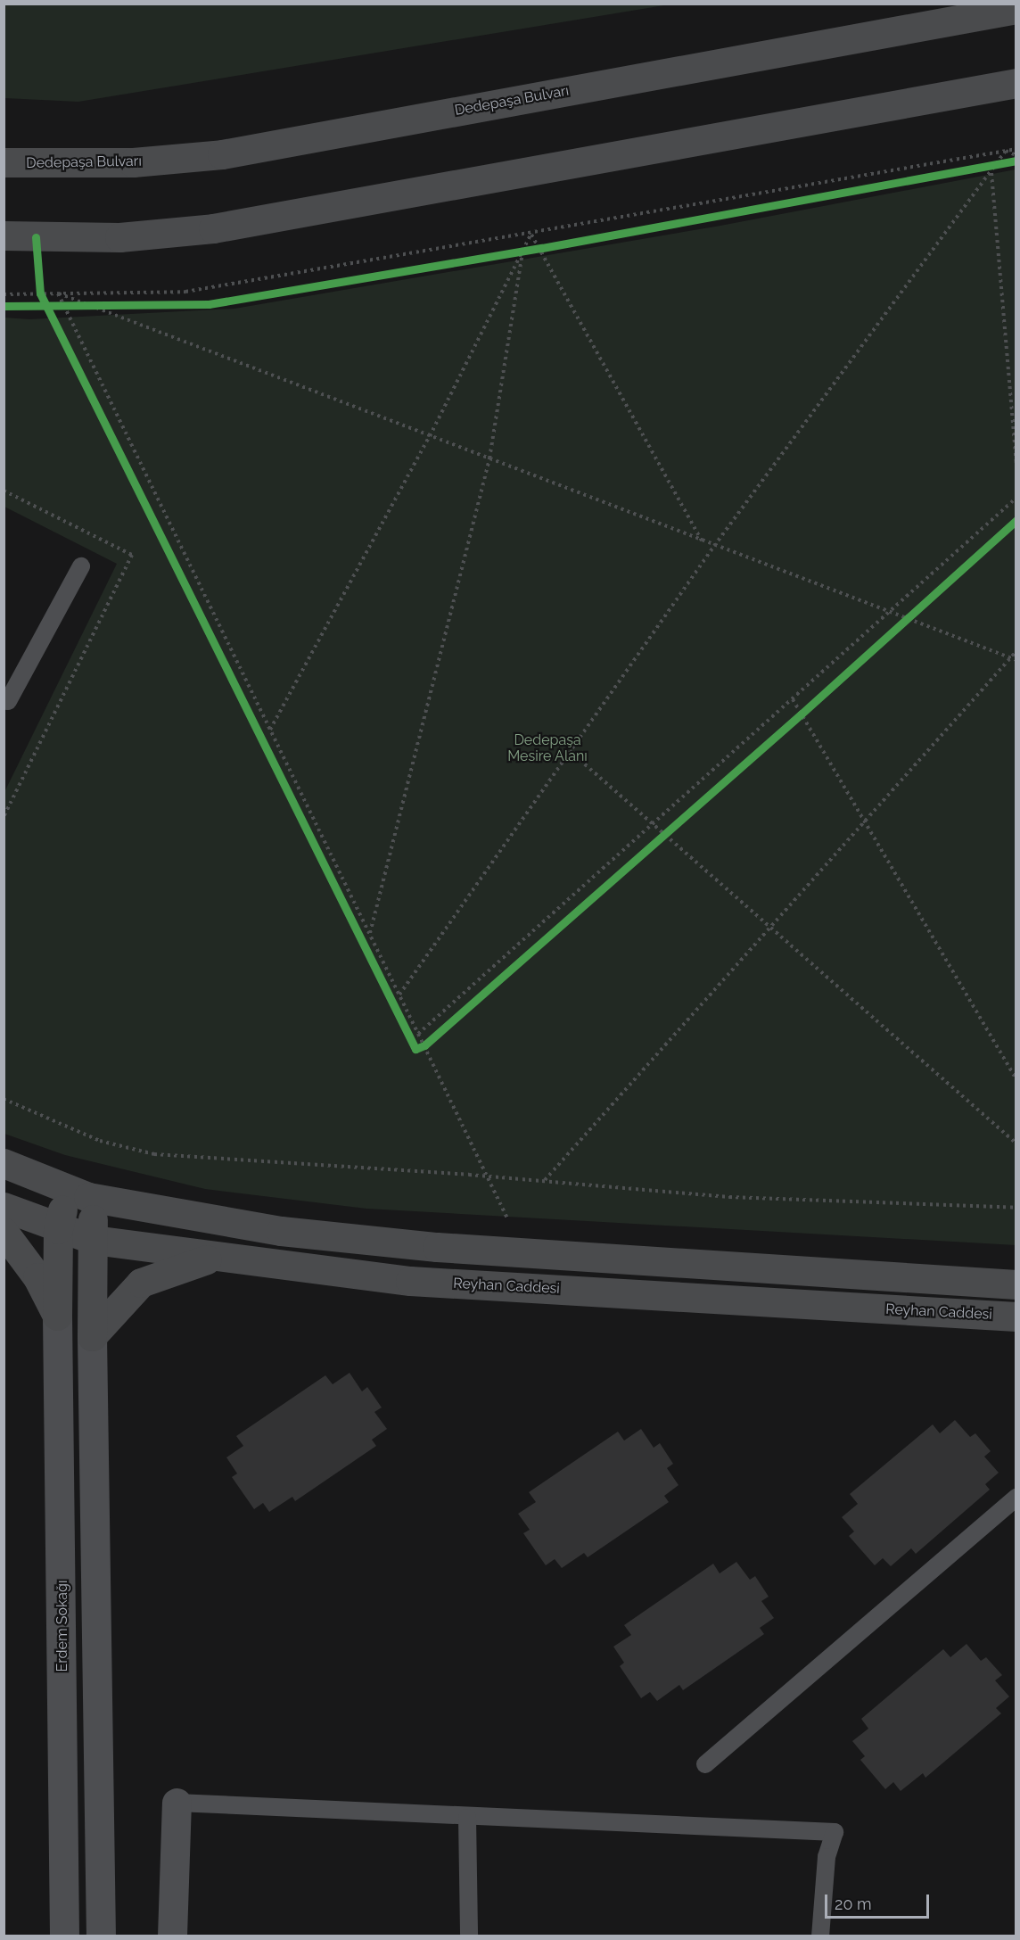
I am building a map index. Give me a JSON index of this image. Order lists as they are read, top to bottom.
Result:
{
  "streets": {
    "main road": ["Dedepaşa Bulvarı", "Reyhan Caddesi"],
    "street": ["Erdem Sokağı"]
  },
  "parks": ["Dedepaşa Mesire Alanı"],
  "scale_bar": "20 m"
}
